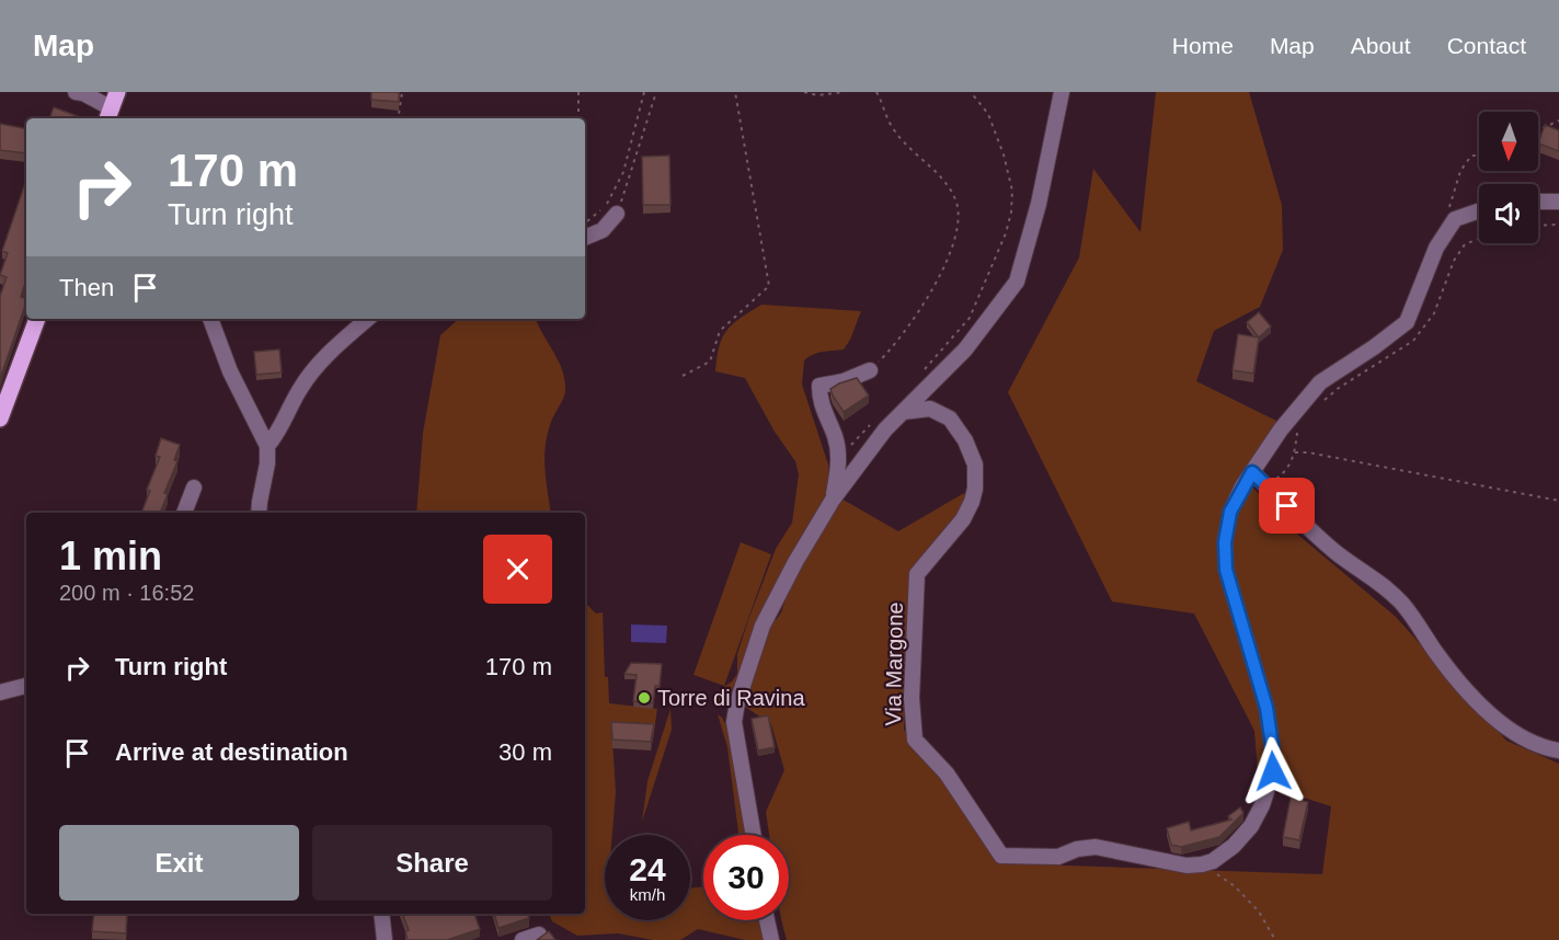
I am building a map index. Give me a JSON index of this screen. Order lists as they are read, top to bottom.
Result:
{
  "streets": {
    "street": ["Via Margone"]
  },
  "places": ["Torre di Ravina"],
  "north": "bottom",
  "page": {
    "header": "Map",
    "nav": [
      "Home",
      "Map",
      "About",
      "Contact"
    ],
    "turn": ["170 m", "Turn right"],
    "then": "Then",
    "heading": ["1 min", "200 m · 16:52"],
    "list": [
      {
        "name": "Turn right",
        "value": "170 m"
      },
      {
        "name": "Arrive at destination",
        "value": "30 m"
      }
    ],
    "buttons": ["Exit", "Share"],
    "speed": "24 km/h",
    "limit": "30"
  }
}
